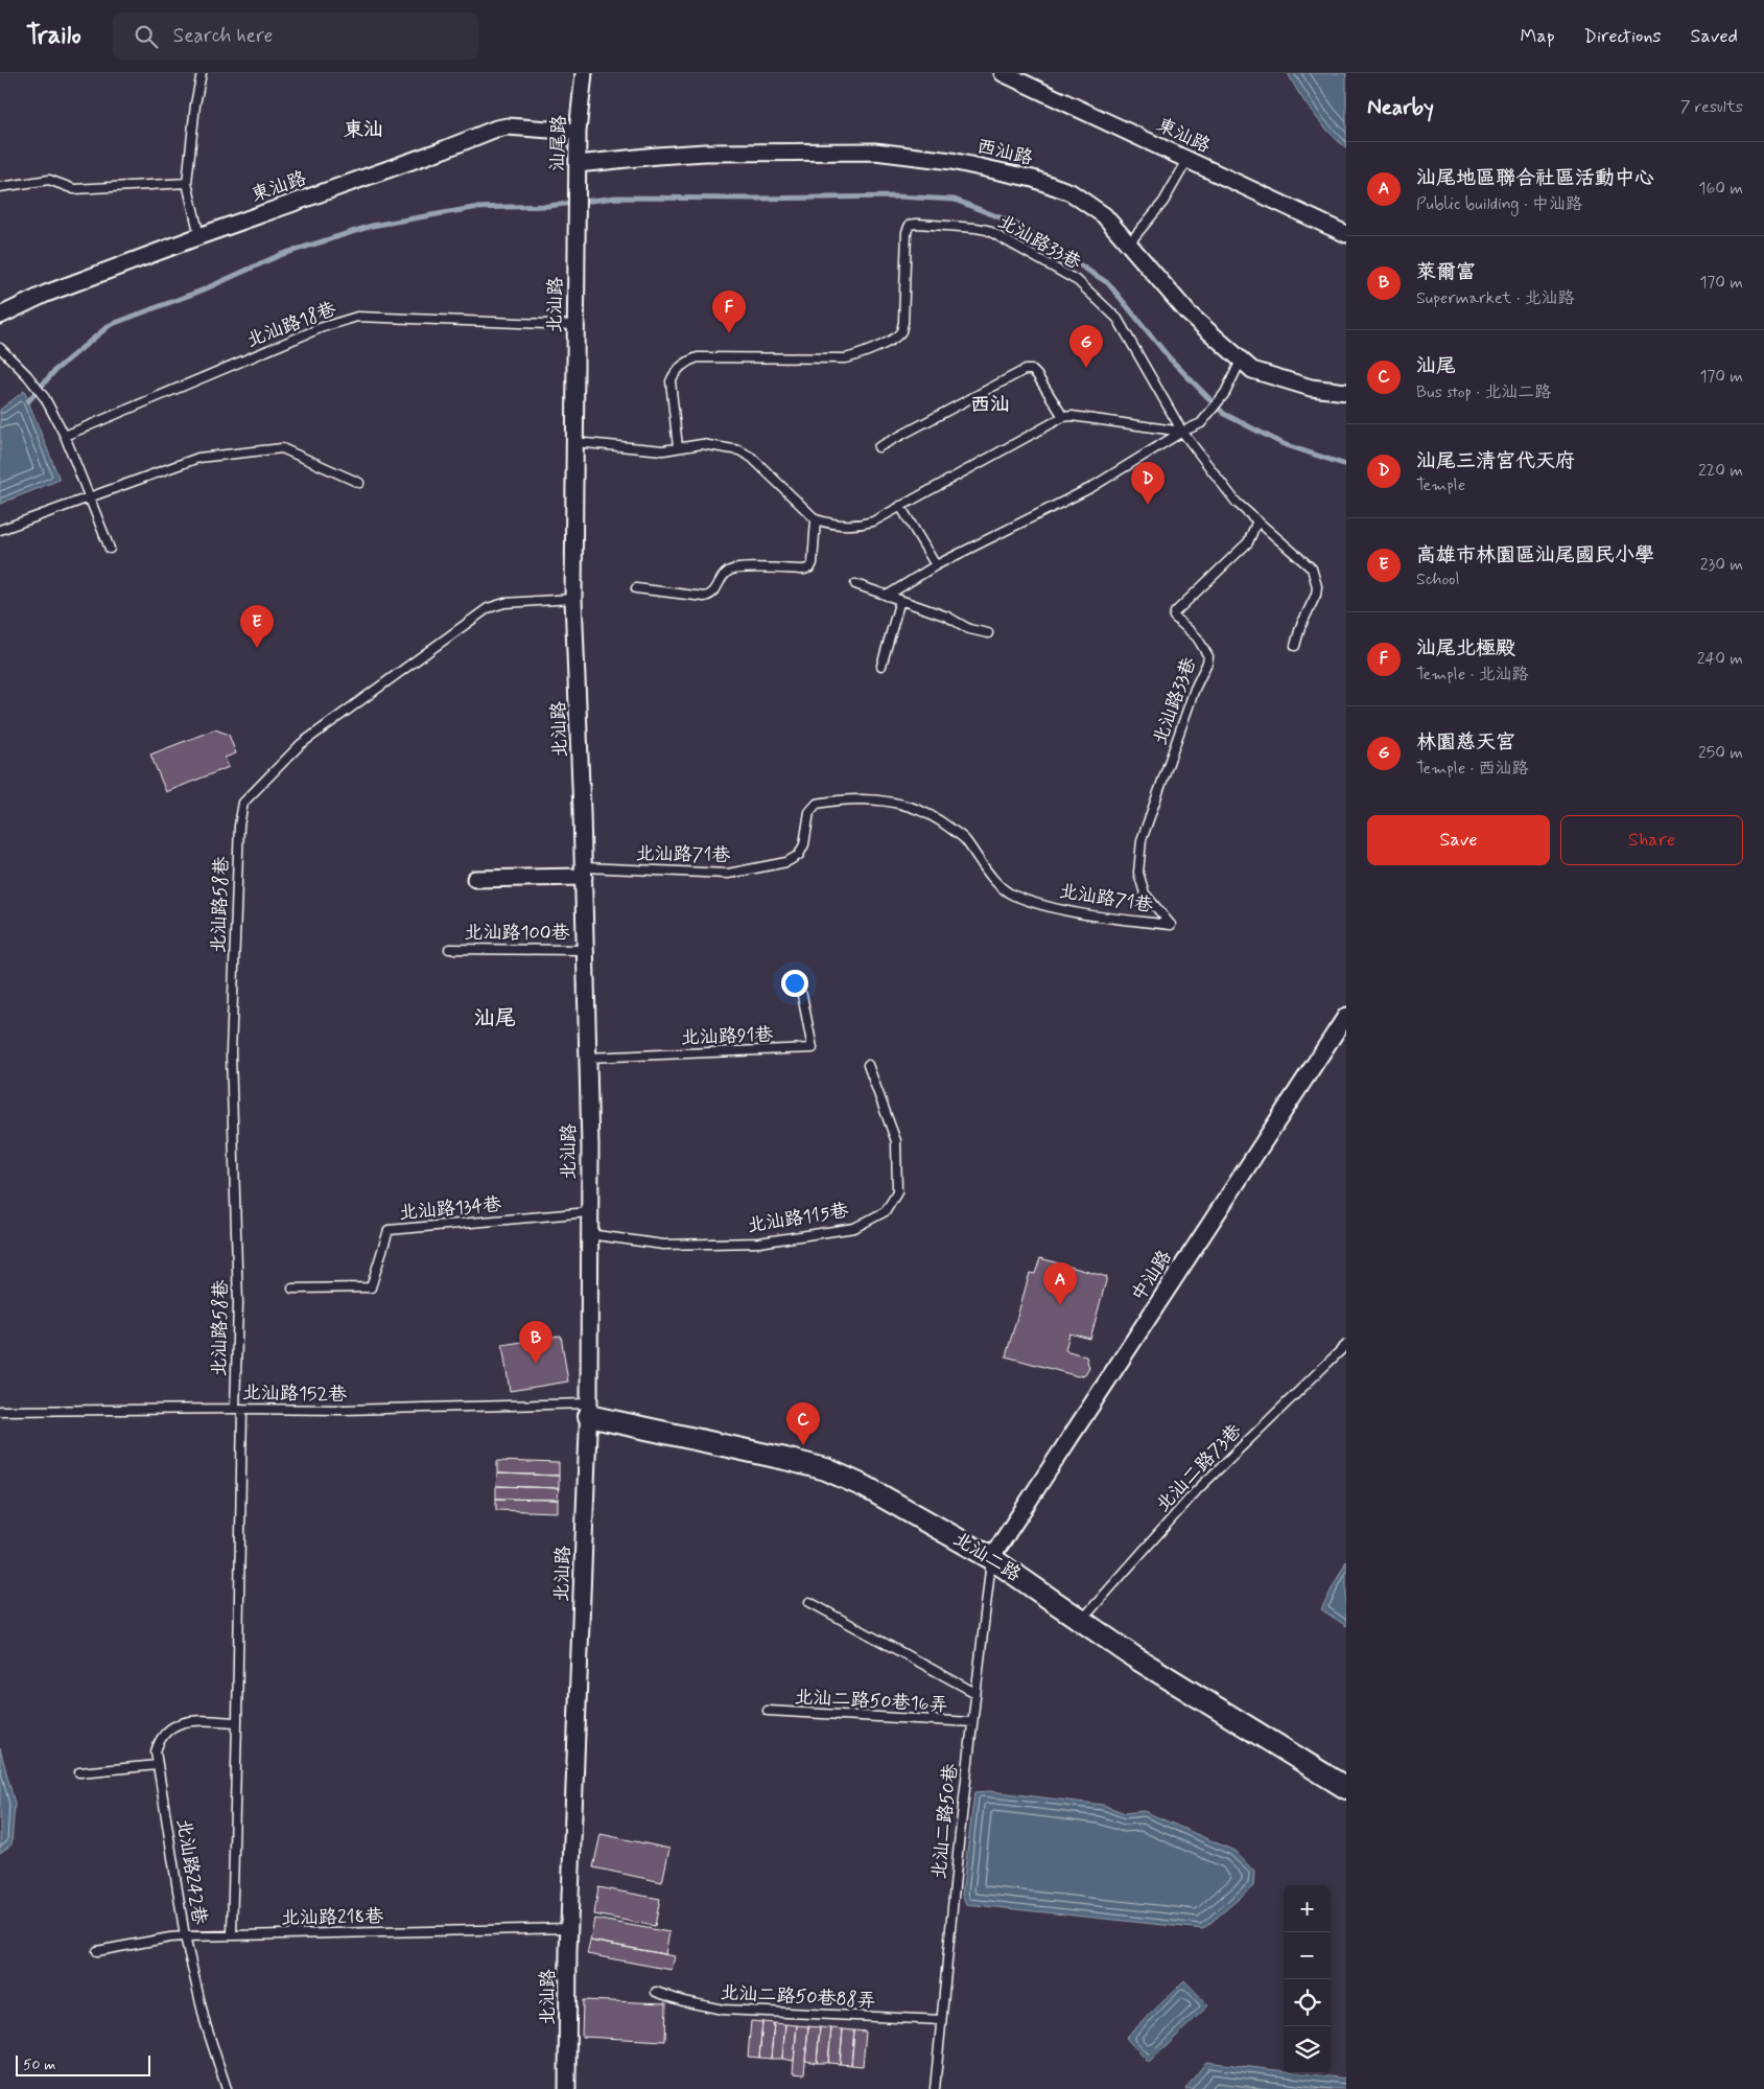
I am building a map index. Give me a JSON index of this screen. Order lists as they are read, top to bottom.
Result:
{
  "streets": {
    "street": [
      "東汕路",
      "汕尾路",
      "西汕路",
      "北汕路",
      "中汕路",
      "北汕二路"
    ],
    "lane": [
      "北汕路33巷",
      "北汕路18巷",
      "北汕路71巷",
      "北汕路58巷",
      "北汕路100巷",
      "北汕路91巷",
      "北汕路134巷",
      "北汕路115巷",
      "北汕路152巷",
      "北汕二路73巷",
      "北汕二路50巷16弄",
      "北汕二路50巷",
      "北汕路242巷",
      "北汕路218巷",
      "北汕二路50巷88弄"
    ]
  },
  "crossings": [
    ["東汕路", "汕尾路"],
    ["汕尾路", "西汕路"],
    ["汕尾路", "北汕路"],
    ["北汕路33巷", "北汕路71巷"],
    ["北汕路", "北汕路18巷"],
    ["北汕路", "北汕路71巷"],
    ["北汕路", "北汕路58巷"],
    ["北汕路", "北汕路100巷"],
    ["北汕路", "北汕路91巷"],
    ["北汕路", "北汕路134巷"],
    ["北汕路", "北汕路115巷"],
    ["北汕路", "北汕路152巷"],
    ["北汕路", "北汕二路"],
    ["北汕路", "北汕路218巷"],
    ["北汕路58巷", "北汕路152巷"],
    ["北汕路58巷", "北汕路242巷"],
    ["北汕路58巷", "北汕路218巷"],
    ["中汕路", "北汕二路"],
    ["中汕路", "北汕二路50巷"],
    ["北汕路152巷", "北汕二路"],
    ["北汕二路73巷", "北汕二路"],
    ["北汕二路", "北汕二路50巷"],
    ["北汕二路50巷16弄", "北汕二路50巷"],
    ["北汕二路50巷", "北汕二路50巷88弄"],
    ["北汕路242巷", "北汕路218巷"]
  ],
  "districts": ["東汕", "西汕", "汕尾"],
  "scale_bar": "50 m",
  "page": {
    "header": "Trailo",
    "search": "Search here",
    "nav": ["Map", "Directions", "Saved"],
    "heading": ["Nearby", "7 results"],
    "list": [
      {
        "mark": "A",
        "name": "汕尾地區聯合社區活動中心",
        "note": "Public building · 中汕路",
        "value": "160 m"
      },
      {
        "mark": "B",
        "name": "萊爾富",
        "note": "Supermarket · 北汕路",
        "value": "170 m"
      },
      {
        "mark": "C",
        "name": "汕尾",
        "note": "Bus stop · 北汕二路",
        "value": "170 m"
      },
      {
        "mark": "D",
        "name": "汕尾三清宮代天府",
        "note": "Temple",
        "value": "220 m"
      },
      {
        "mark": "E",
        "name": "高雄市林園區汕尾國民小學",
        "note": "School",
        "value": "230 m"
      },
      {
        "mark": "F",
        "name": "汕尾北極殿",
        "note": "Temple · 北汕路",
        "value": "240 m"
      },
      {
        "mark": "G",
        "name": "林園慈天宮",
        "note": "Temple · 西汕路",
        "value": "250 m"
      }
    ],
    "pins": [
      "F",
      "G",
      "D",
      "E",
      "A",
      "B",
      "C"
    ],
    "buttons": ["Save", "Share"],
    "map_buttons": ["+", "−"],
    "scale": "50 m"
  }
}
